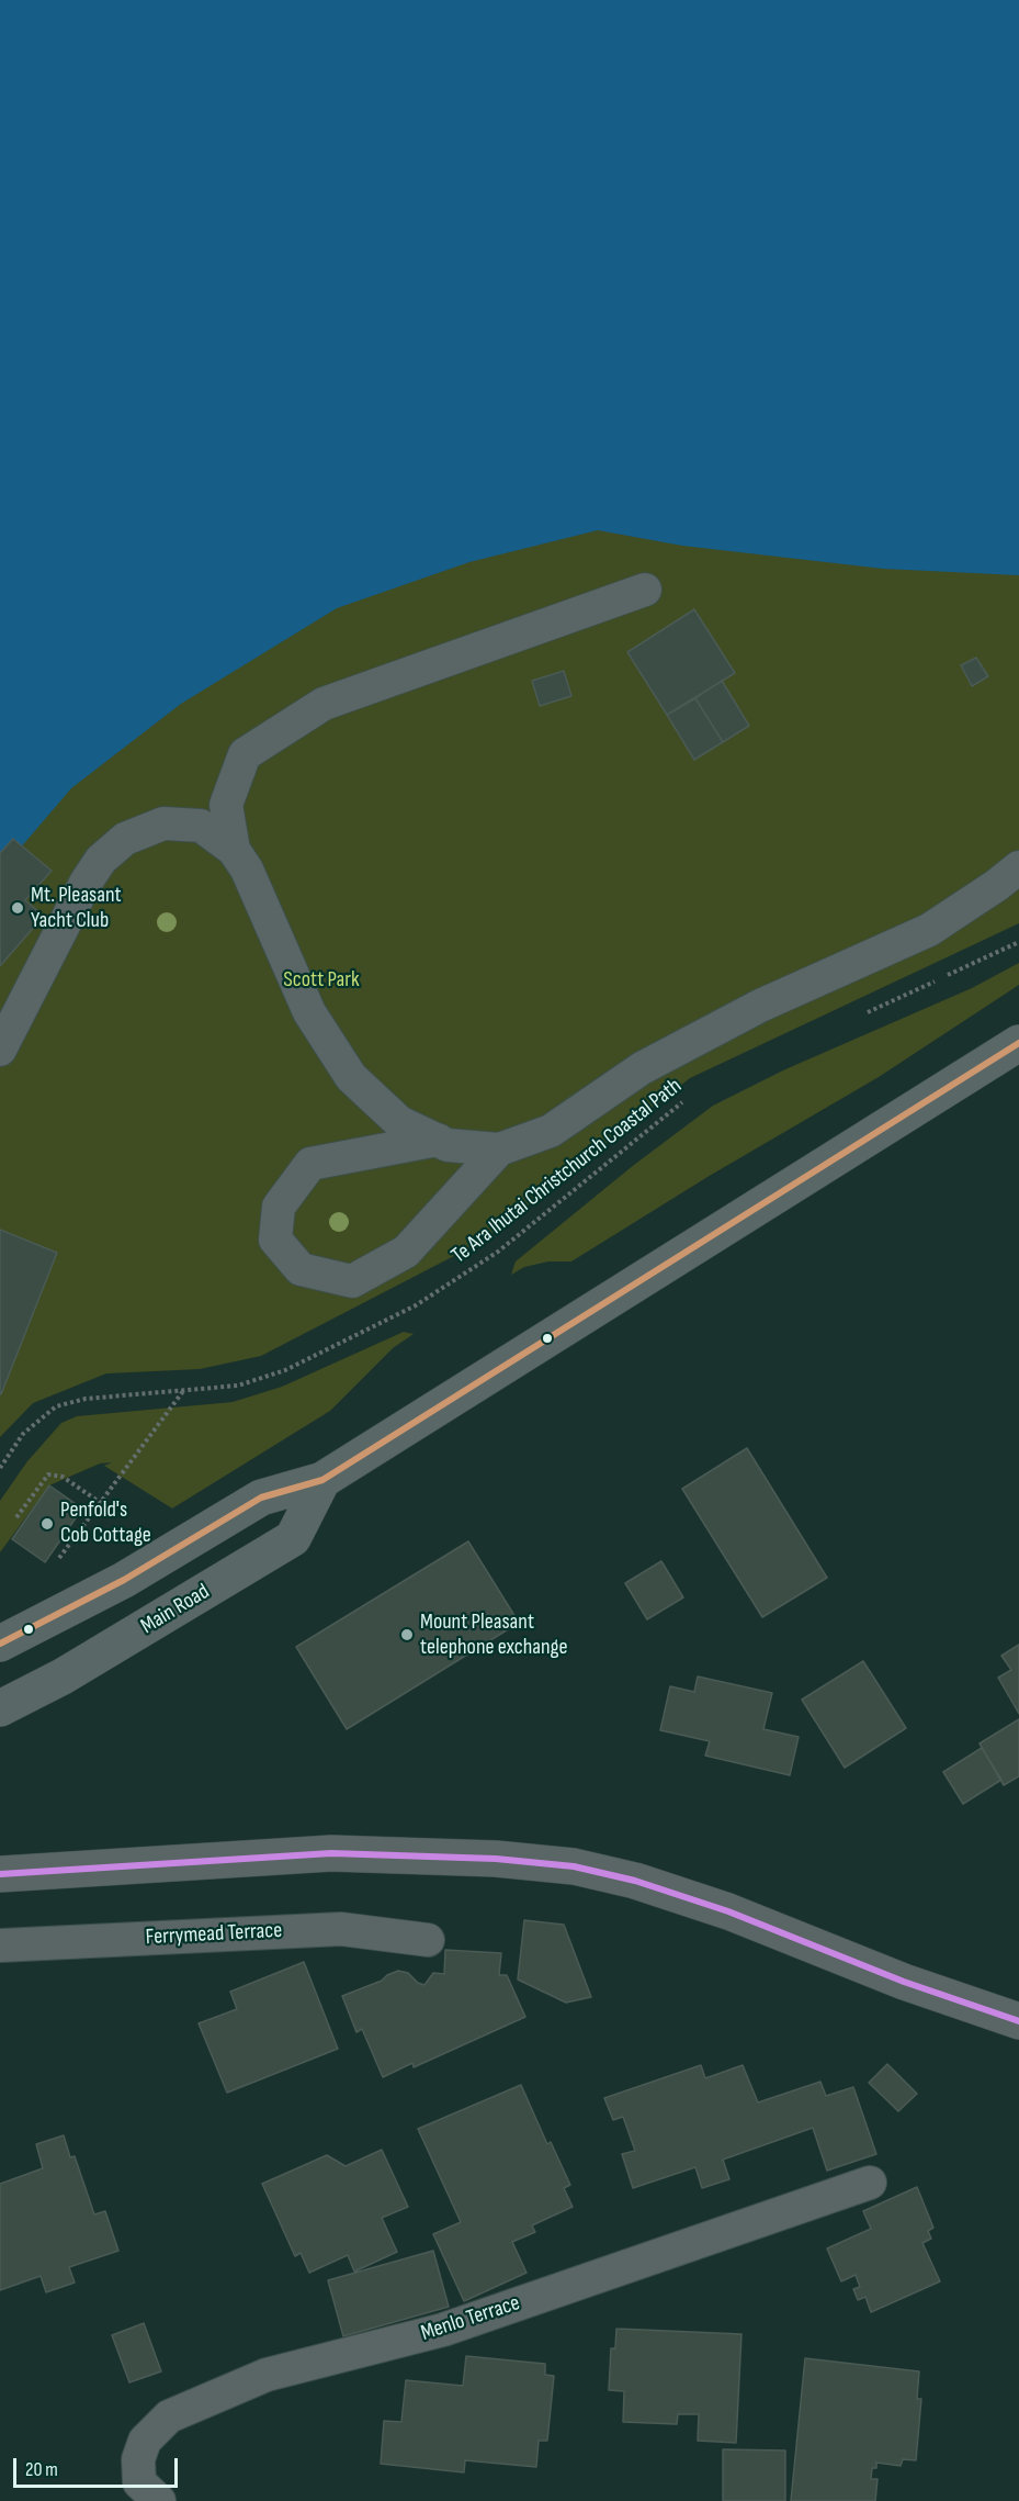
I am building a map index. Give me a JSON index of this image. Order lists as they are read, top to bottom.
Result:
{
  "streets": {
    "main road": ["Main Road"],
    "lane": ["Ferrymead Terrace", "Menlo Terrace"],
    "path": ["Te Ara Ihutai Christchurch Coastal Path"]
  },
  "parks": ["Scott Park"],
  "places": ["Mt. Pleasant Yacht Club", "Penfold's Cob Cottage", "Mount Pleasant telephone exchange"],
  "scale_bar": "20 m"
}
